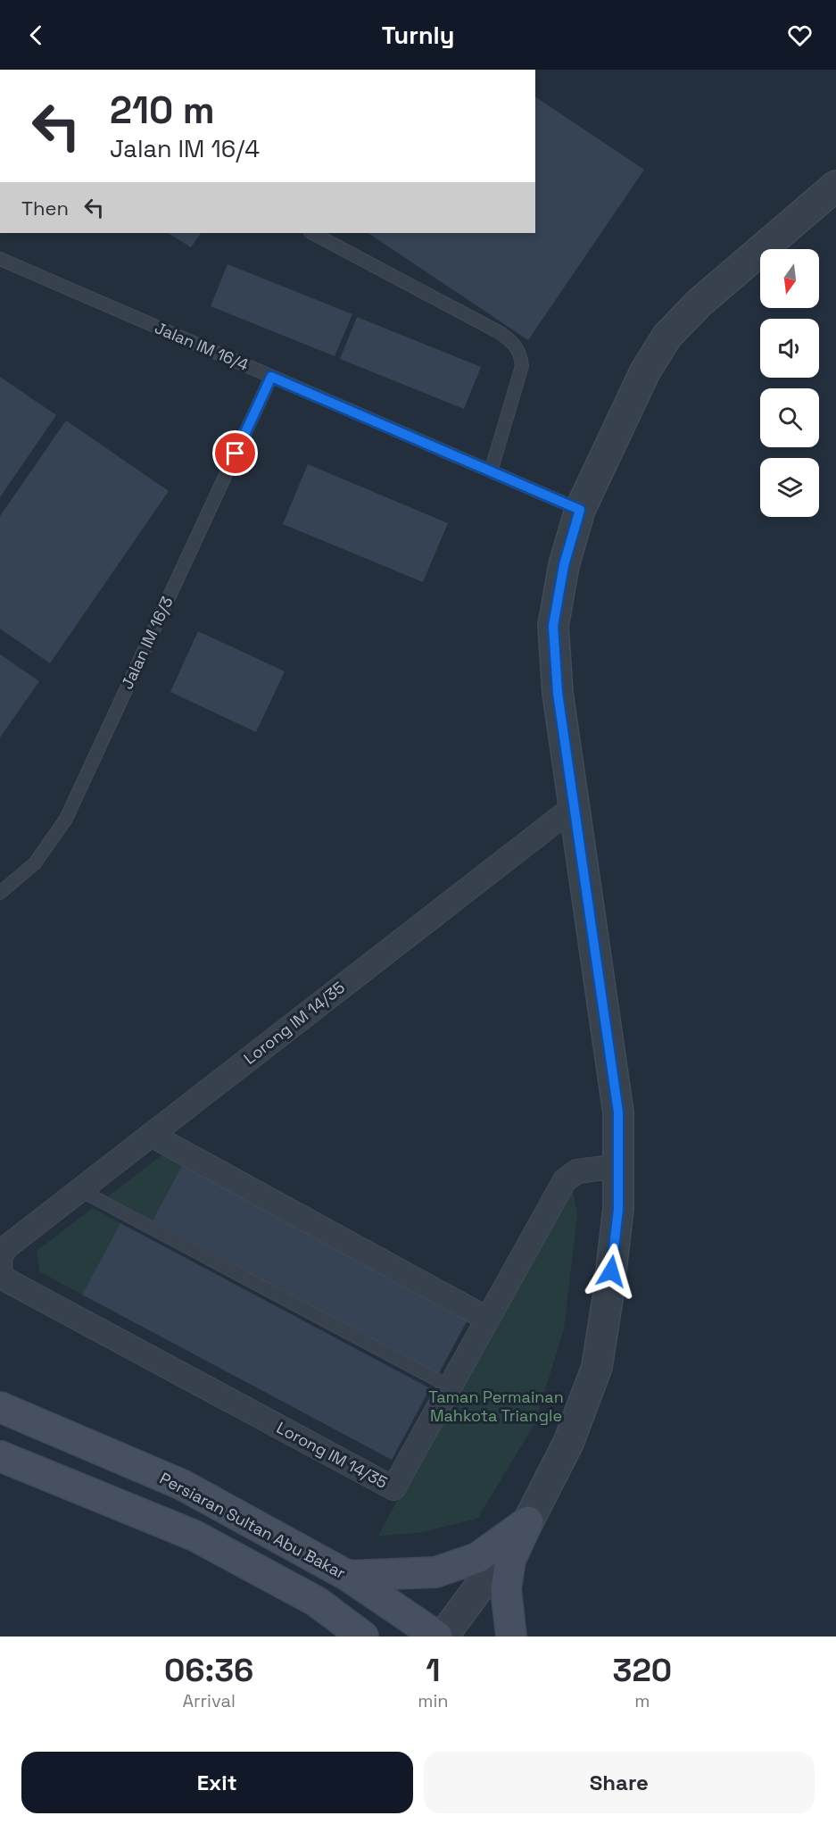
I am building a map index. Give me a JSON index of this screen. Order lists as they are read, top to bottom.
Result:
{
  "streets": {
    "main road": ["Persiaran Sultan Abu Bakar"],
    "street": ["Lorong IM 14/35"],
    "lane": ["Jalan IM 16/4", "Jalan IM 16/3"]
  },
  "crossings": [
    ["Jalan IM 16/4", "Jalan IM 16/3"]
  ],
  "parks": ["Taman Permainan Mahkota Triangle"],
  "north": "bottom",
  "page": {
    "header": "Turnly",
    "turn": ["210 m", "Jalan IM 16/4"],
    "then": "Then",
    "eta": [
      "06:36",
      "Arrival",
      "1",
      "min",
      "320",
      "m"
    ],
    "buttons": ["Exit", "Share"]
  }
}
